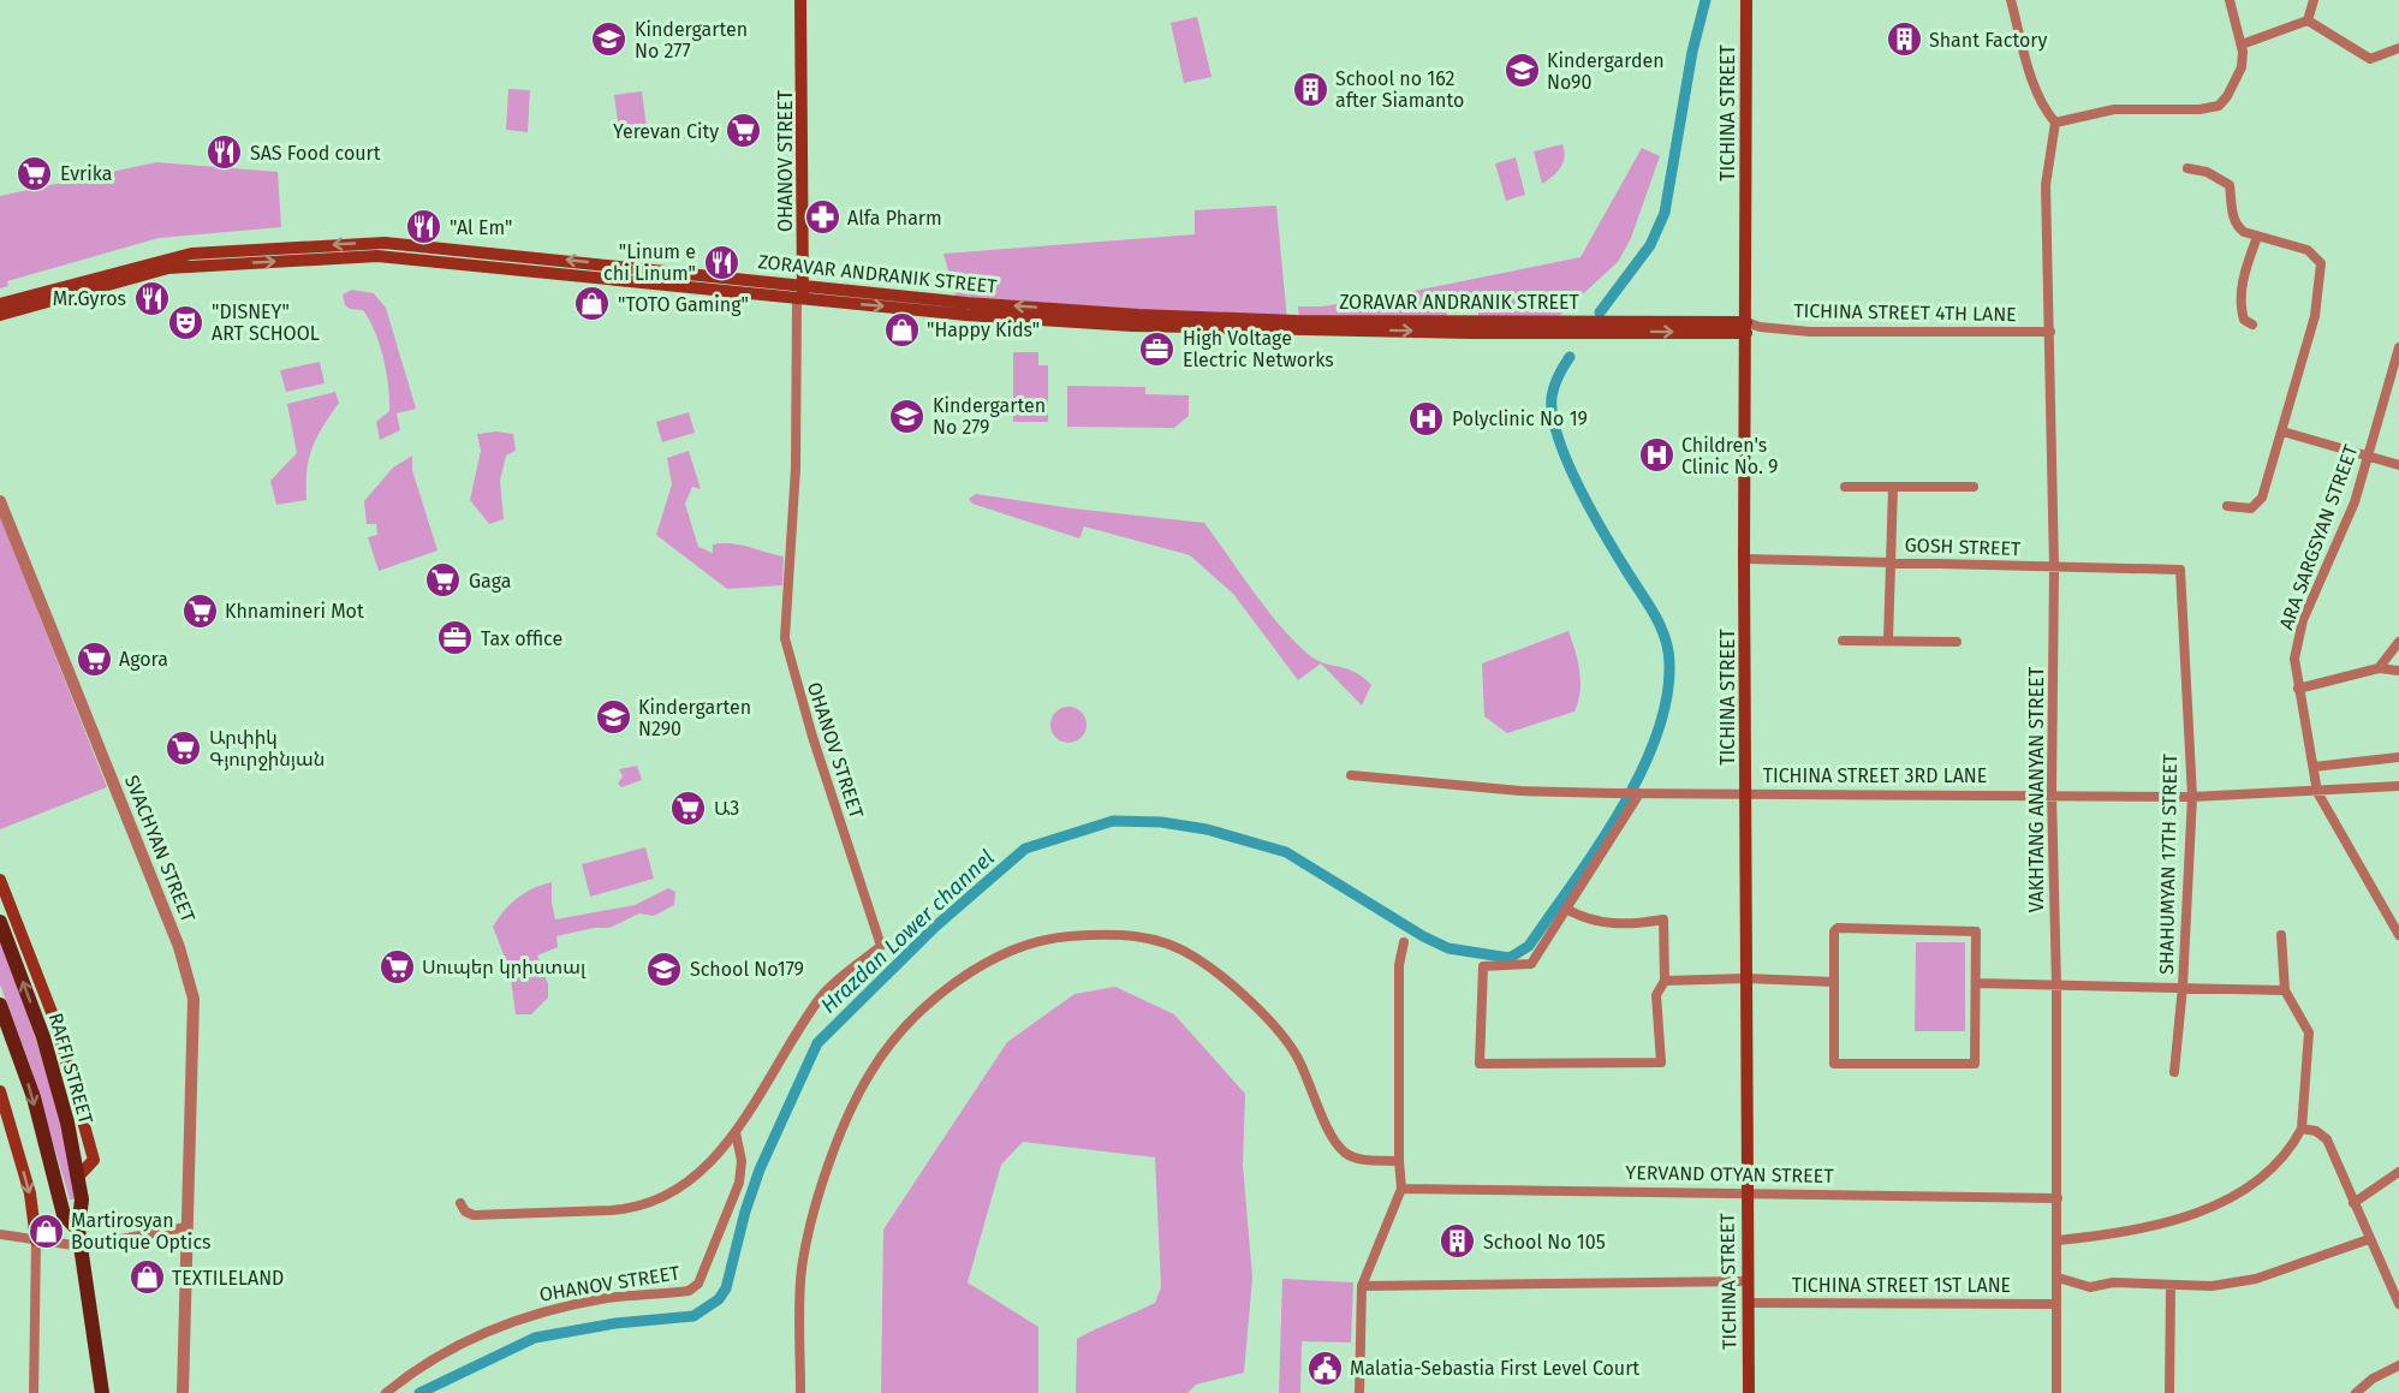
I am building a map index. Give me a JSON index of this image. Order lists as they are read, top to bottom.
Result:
{
  "streets": {
    "main road": [
      "TICHINA STREET",
      "OHANOV STREET",
      "ZORAVAR ANDRANIK STREET",
      "RAFFI STREET"
    ],
    "street": [
      "TICHINA STREET 4TH LANE",
      "ARA SARGSYAN STREET",
      "GOSH STREET",
      "TICHINA STREET 3RD LANE",
      "VAKHTANG ANANYAN STREET",
      "SVACHYAN STREET",
      "SHAHUMYAN 17TH STREET",
      "YERVAND OTYAN STREET",
      "TICHINA STREET 1ST LANE"
    ]
  },
  "crossings": [
    ["TICHINA STREET", "ZORAVAR ANDRANIK STREET"],
    ["TICHINA STREET", "TICHINA STREET 4TH LANE"],
    ["TICHINA STREET", "GOSH STREET"],
    ["TICHINA STREET", "TICHINA STREET 3RD LANE"],
    ["TICHINA STREET", "YERVAND OTYAN STREET"],
    ["TICHINA STREET", "TICHINA STREET 1ST LANE"],
    ["OHANOV STREET", "ZORAVAR ANDRANIK STREET"],
    ["ZORAVAR ANDRANIK STREET", "TICHINA STREET 4TH LANE"],
    ["TICHINA STREET 4TH LANE", "VAKHTANG ANANYAN STREET"],
    ["ARA SARGSYAN STREET", "TICHINA STREET 3RD LANE"],
    ["GOSH STREET", "VAKHTANG ANANYAN STREET"],
    ["GOSH STREET", "SHAHUMYAN 17TH STREET"],
    ["TICHINA STREET 3RD LANE", "VAKHTANG ANANYAN STREET"],
    ["TICHINA STREET 3RD LANE", "SHAHUMYAN 17TH STREET"],
    ["VAKHTANG ANANYAN STREET", "YERVAND OTYAN STREET"],
    ["VAKHTANG ANANYAN STREET", "TICHINA STREET 1ST LANE"]
  ],
  "water": ["Hrazdan Lower channel"],
  "places": {
    "school or university": [
      "Kindergarten No 277",
      "Kindergarden No90",
      "Kindergarten No 279",
      "Kindergarten N290",
      "School No179"
    ],
    "building": ["Shant Factory", "School no 162 after Siamanto", "School No 105"],
    "supermarket": [
      "Yerevan City",
      "Evrika",
      "Gaga",
      "Khnamineri Mot",
      "Agora",
      "Արփիկ Գյուրջինյան",
      "Ա3",
      "Սուպեր կրիստալ"
    ],
    "restaurant": [
      "SAS Food court",
      "\"Al Em\"",
      "\"Linum e chi Linum\"",
      "Mr.Gyros"
    ],
    "pharmacy": ["Alfa Pharm"],
    "shop": [
      "\"TOTO Gaming\"",
      "\"Happy Kids\"",
      "Martirosyan Boutique Optics",
      "TEXTILELAND"
    ],
    "theatre": ["\"DISNEY\" ART SCHOOL"],
    "office": ["High Voltage Electric Networks", "Tax office"],
    "hospital": ["Polyclinic No 19", "Children's Clinic No. 9"],
    "public building": ["Malatia-Sebastia First Level Court"]
  }
}
